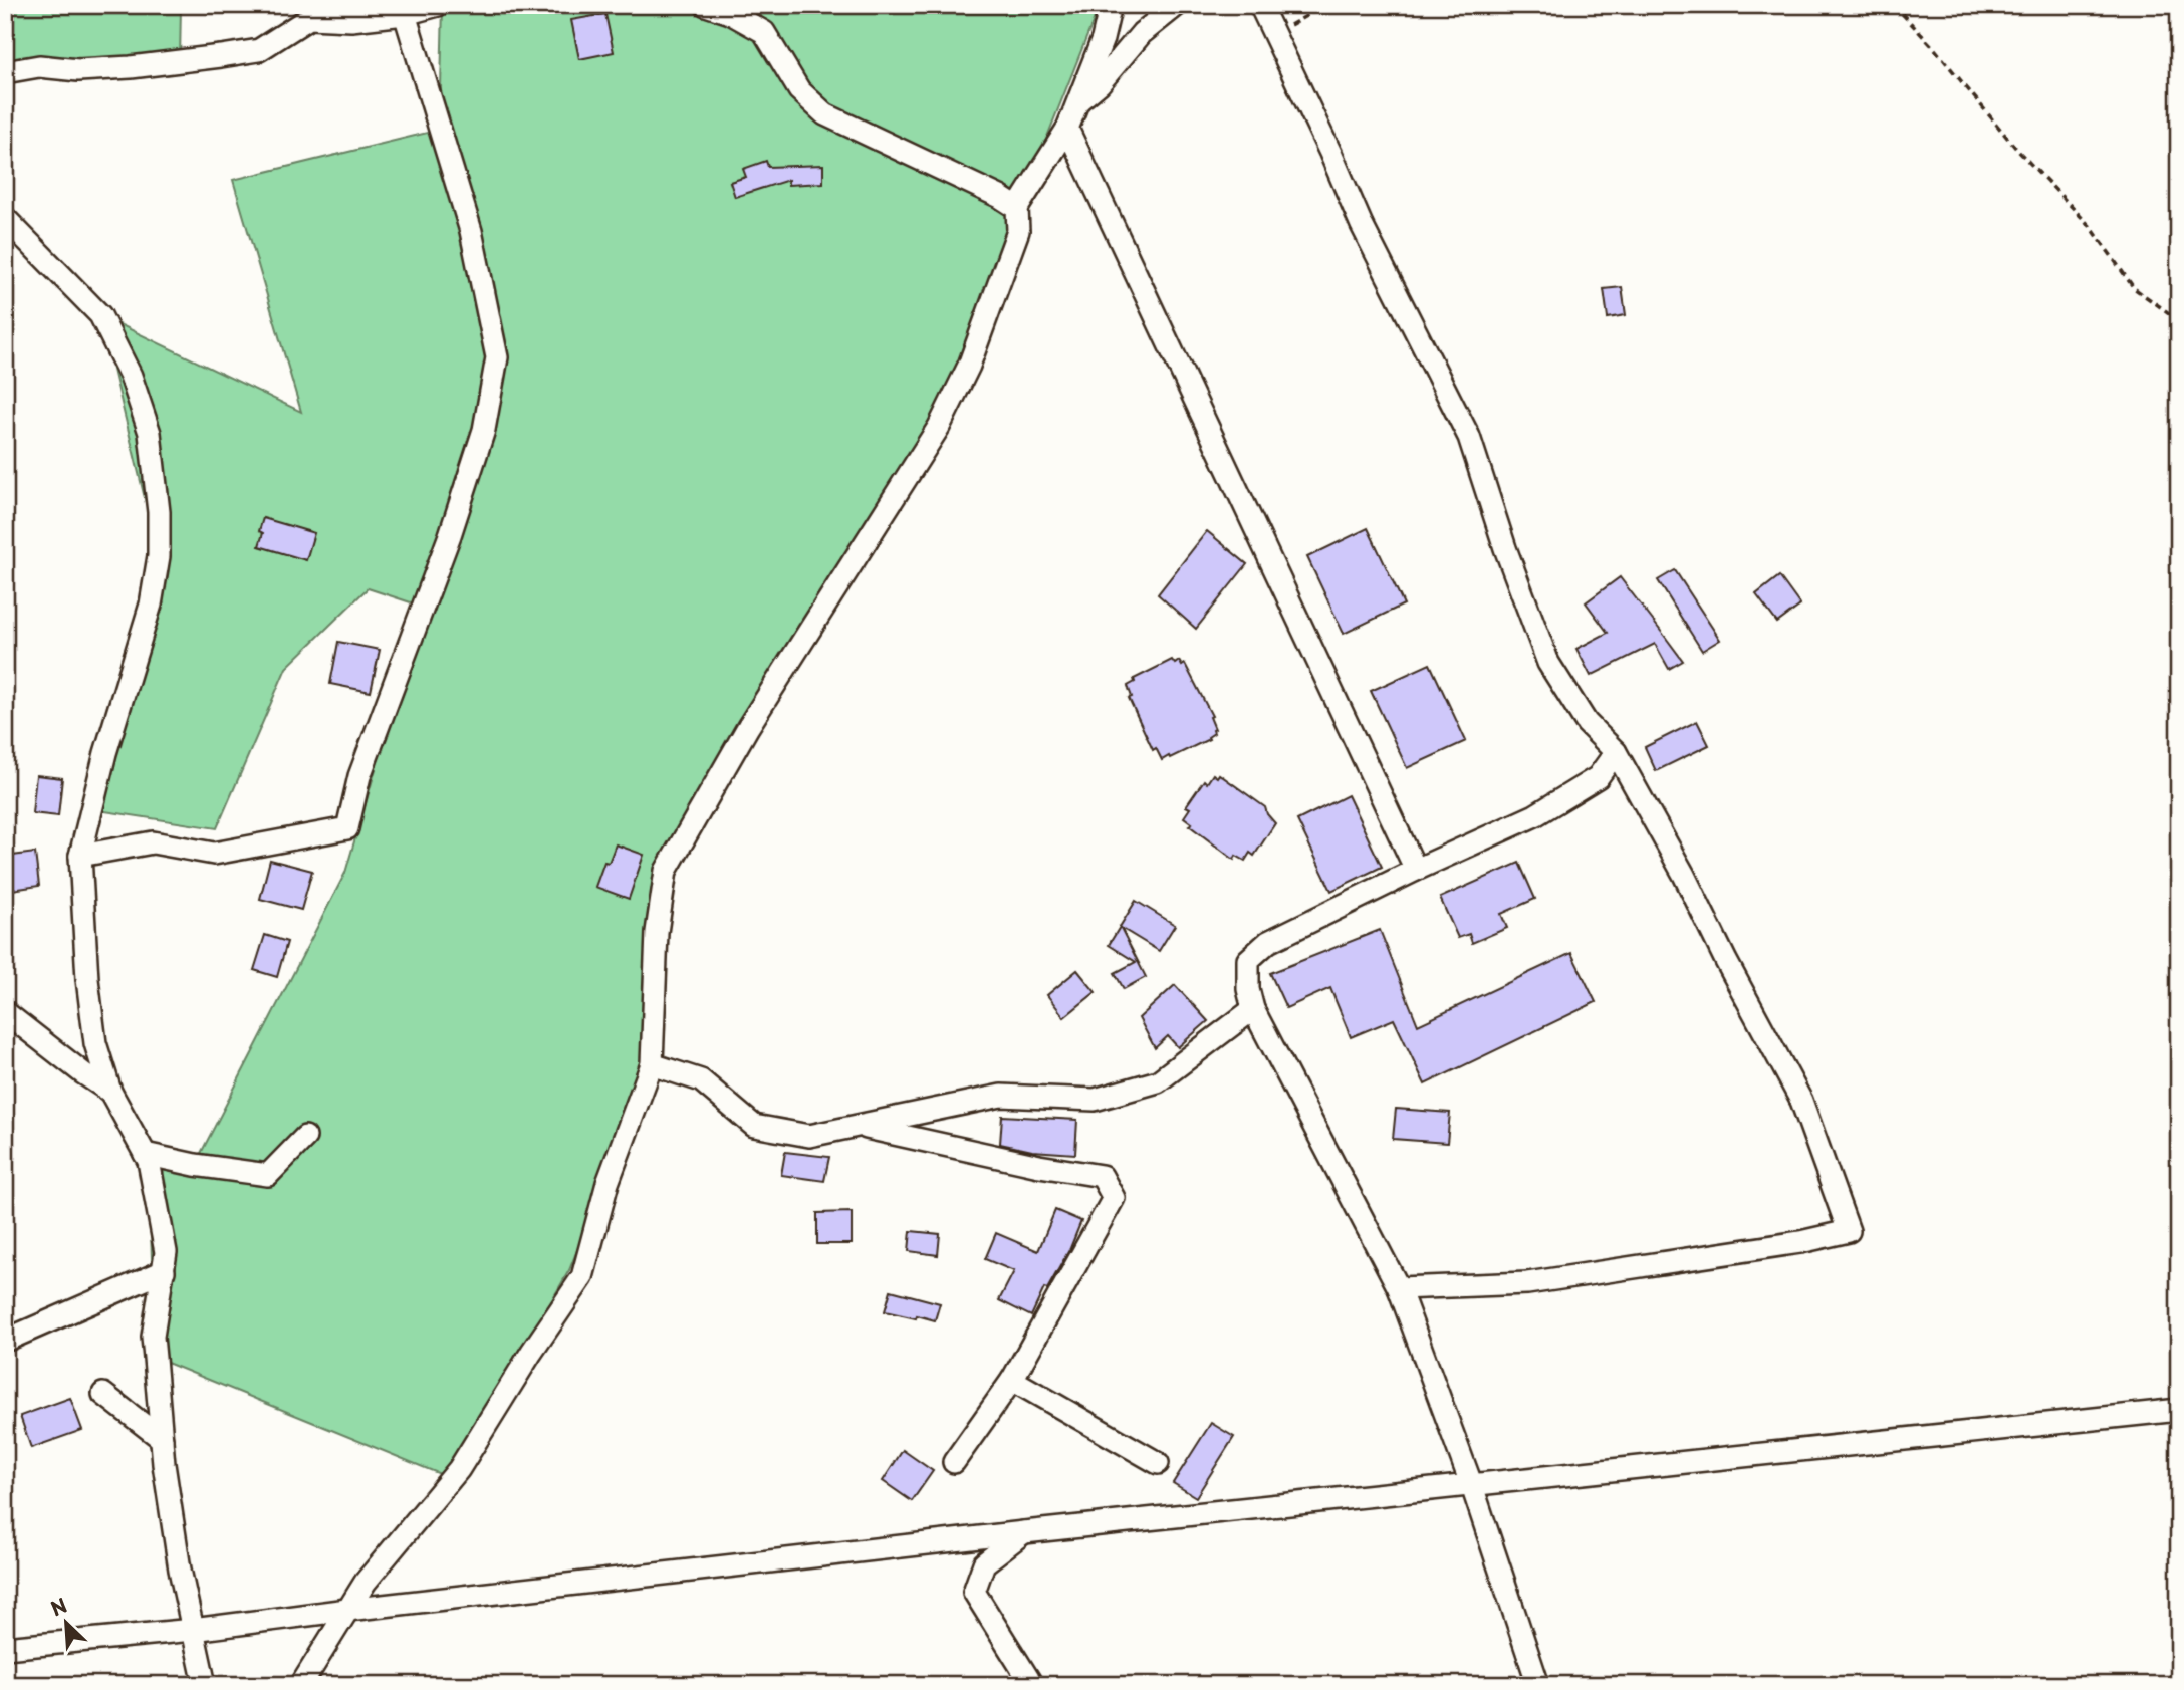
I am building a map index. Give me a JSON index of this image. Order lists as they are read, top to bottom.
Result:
{
  "north": "top left"
}
